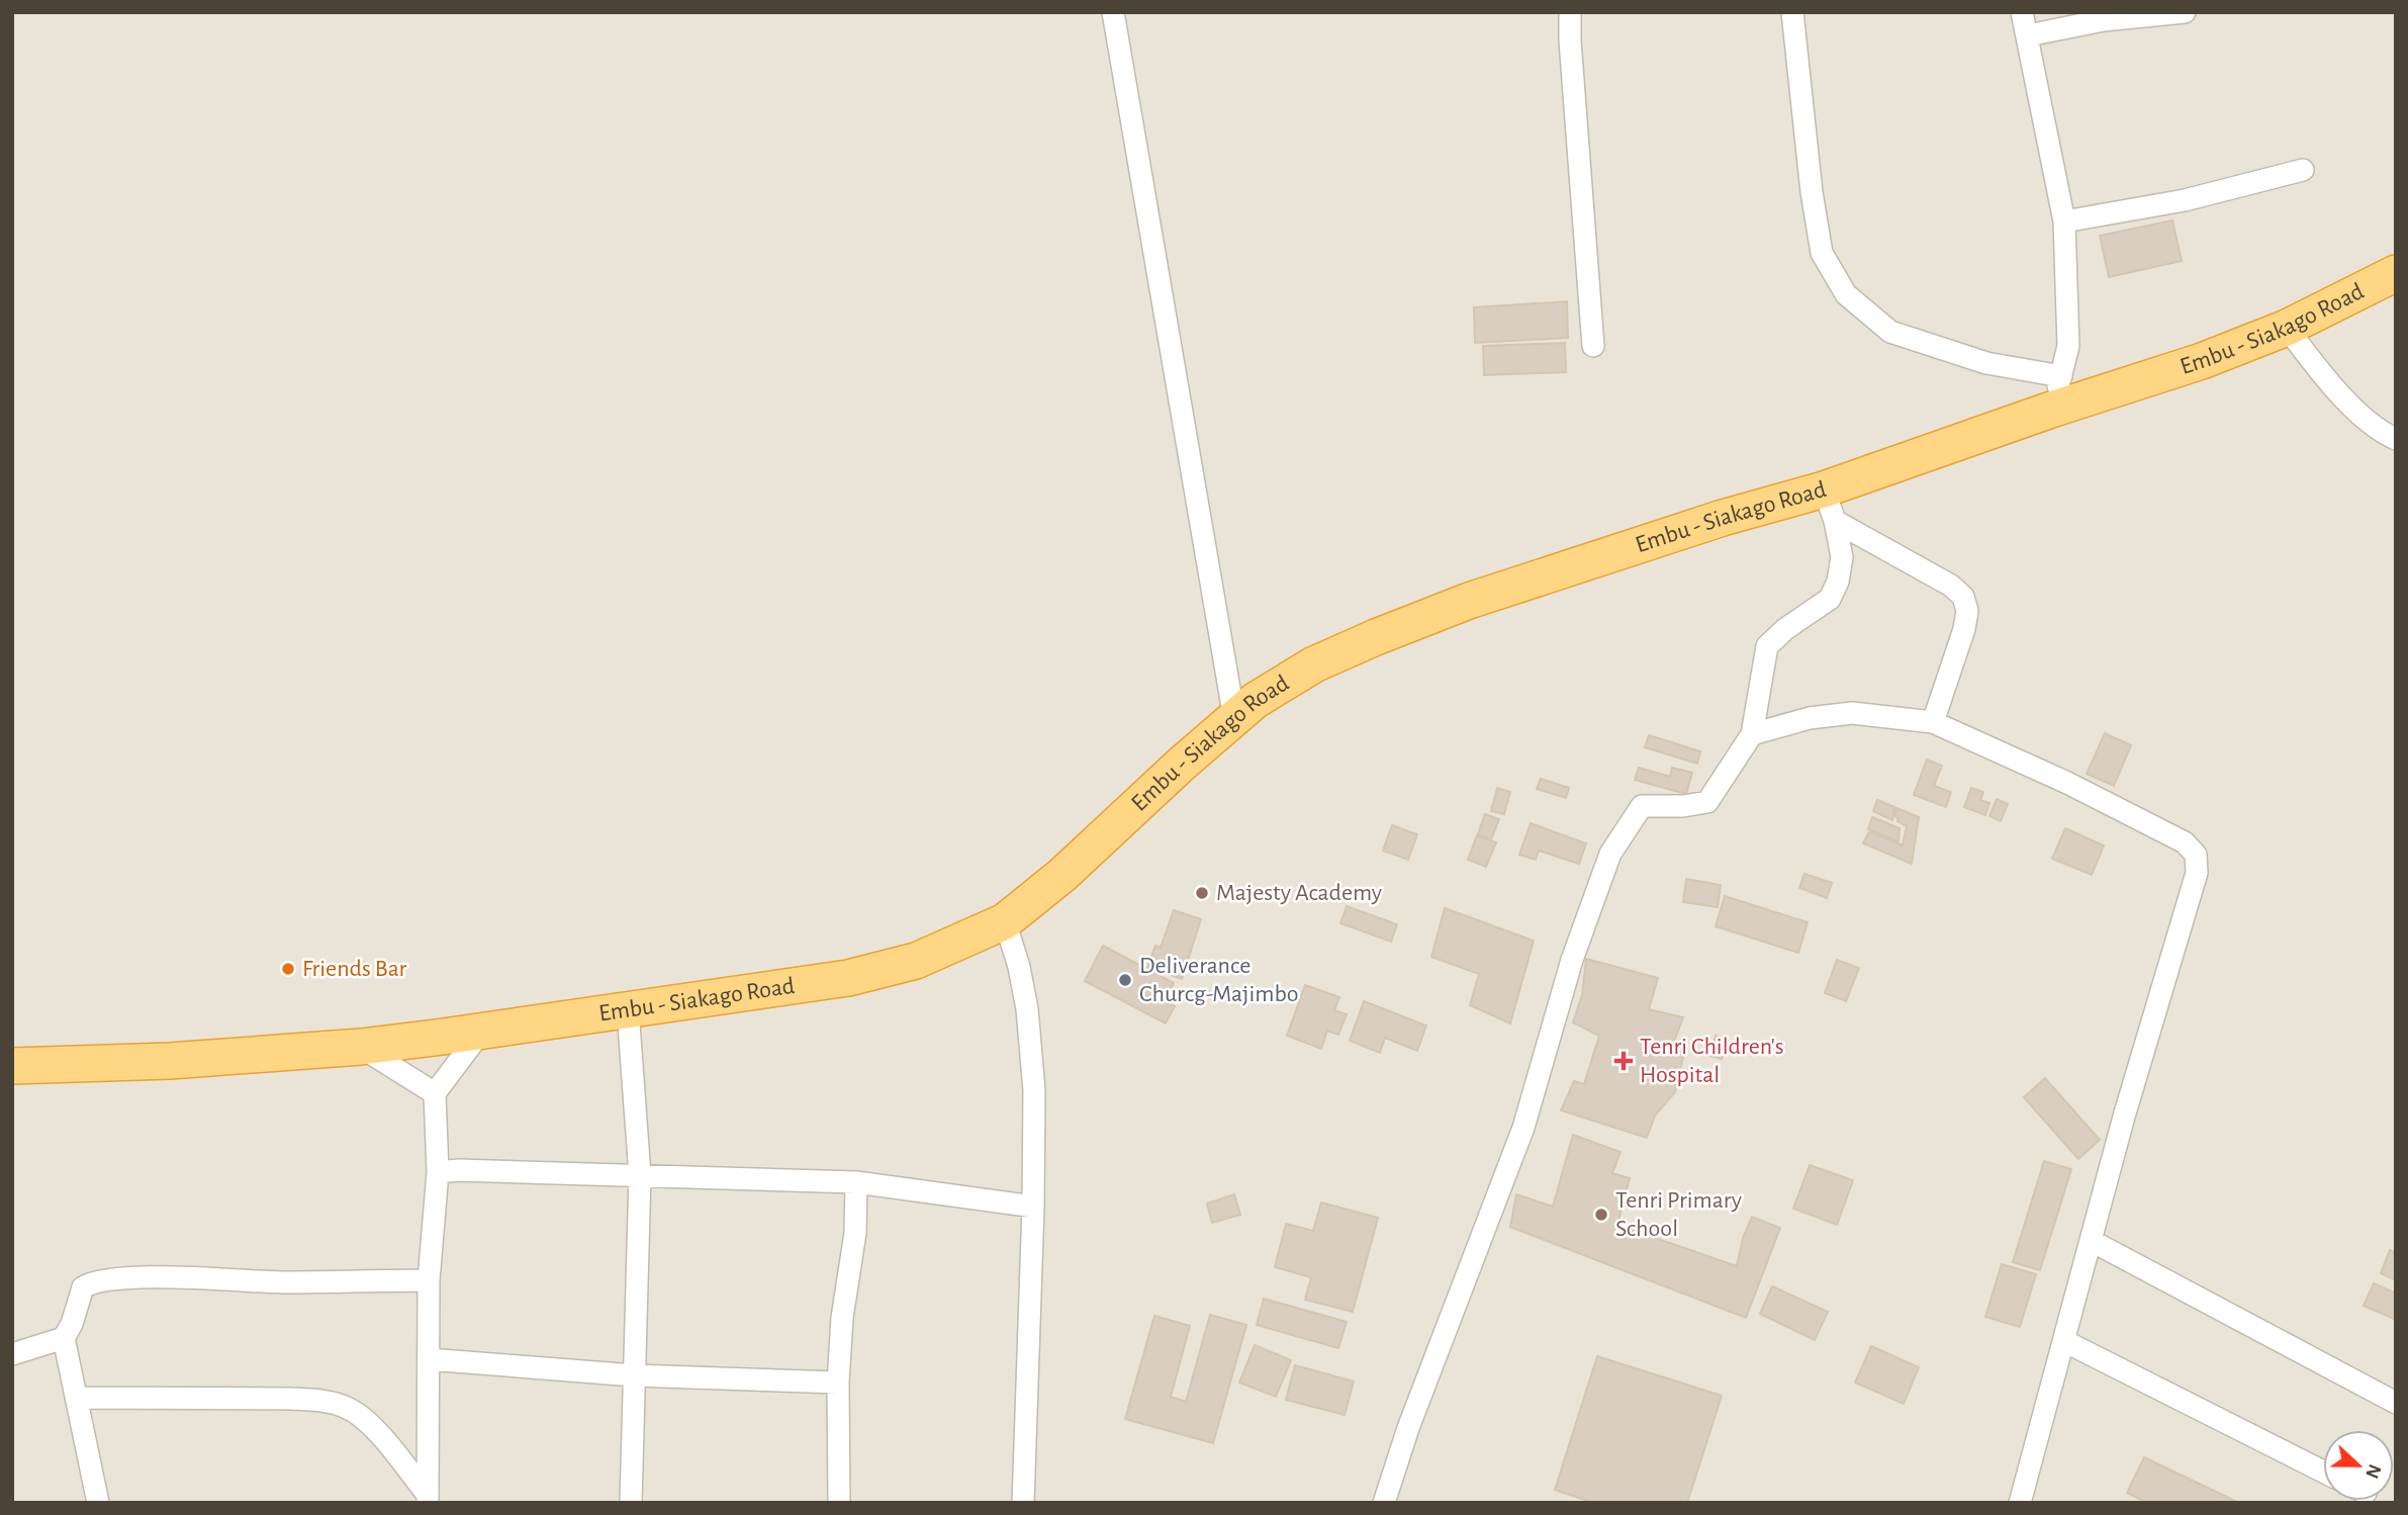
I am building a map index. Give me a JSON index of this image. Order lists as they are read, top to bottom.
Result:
{
  "streets": {
    "highway": ["Embu - Siakago Road"]
  },
  "places": {
    "other": [
      "Majesty Academy",
      "Friends Bar",
      "Deliverance Churcg-Majimbo",
      "Tenri Primary School"
    ],
    "health": ["Tenri Children's Hospital"]
  },
  "north": "right"
}
